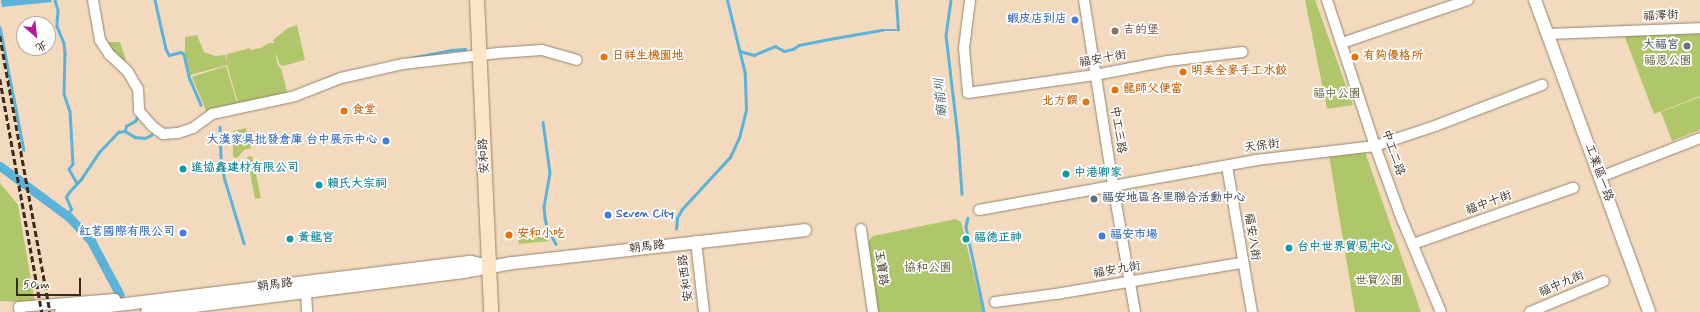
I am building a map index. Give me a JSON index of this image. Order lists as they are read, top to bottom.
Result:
{
  "streets": {
    "main road": ["安和路"],
    "street": [
      "福澤街",
      "福安十街",
      "中工三路",
      "天保街",
      "中工二路",
      "工業區一路",
      "福中十街",
      "福安八街",
      "朝馬路",
      "玉寶路",
      "福安九街",
      "安和西路",
      "福中九街"
    ]
  },
  "crossings": [
    ["福澤街", "工業區一路"],
    ["福安十街", "中工三路"],
    ["中工三路", "天保街"],
    ["中工三路", "福安九街"],
    ["天保街", "中工二路"],
    ["天保街", "福安八街"],
    ["中工二路", "福中十街"],
    ["安和路", "朝馬路"],
    ["福安八街", "福安九街"],
    ["朝馬路", "安和西路"]
  ],
  "water": ["廟前圳"],
  "parks": [
    "福恩公園",
    "福中公園",
    "協和公園",
    "世貿公園"
  ],
  "places": [
    "蝦皮店到店",
    "吉的堡",
    "大福宮",
    "日祥生機園地",
    "有夠優格所",
    "明美全麥手工水餃",
    "龍師父便當",
    "北方饌",
    "食堂",
    "大漢家具批發倉庫 台中展示中心",
    "進協鑫建材有限公司",
    "中港卿家",
    "賴氏大宗祠",
    "福安地區各里聯合活動中心",
    "Seven City",
    "紅茗國際有限公司",
    "安和小吃",
    "福安市場",
    "黃龍宮",
    "福德正神",
    "台中世界貿易中心"
  ],
  "scale_bar": "50 m",
  "north": "bottom right"
}
